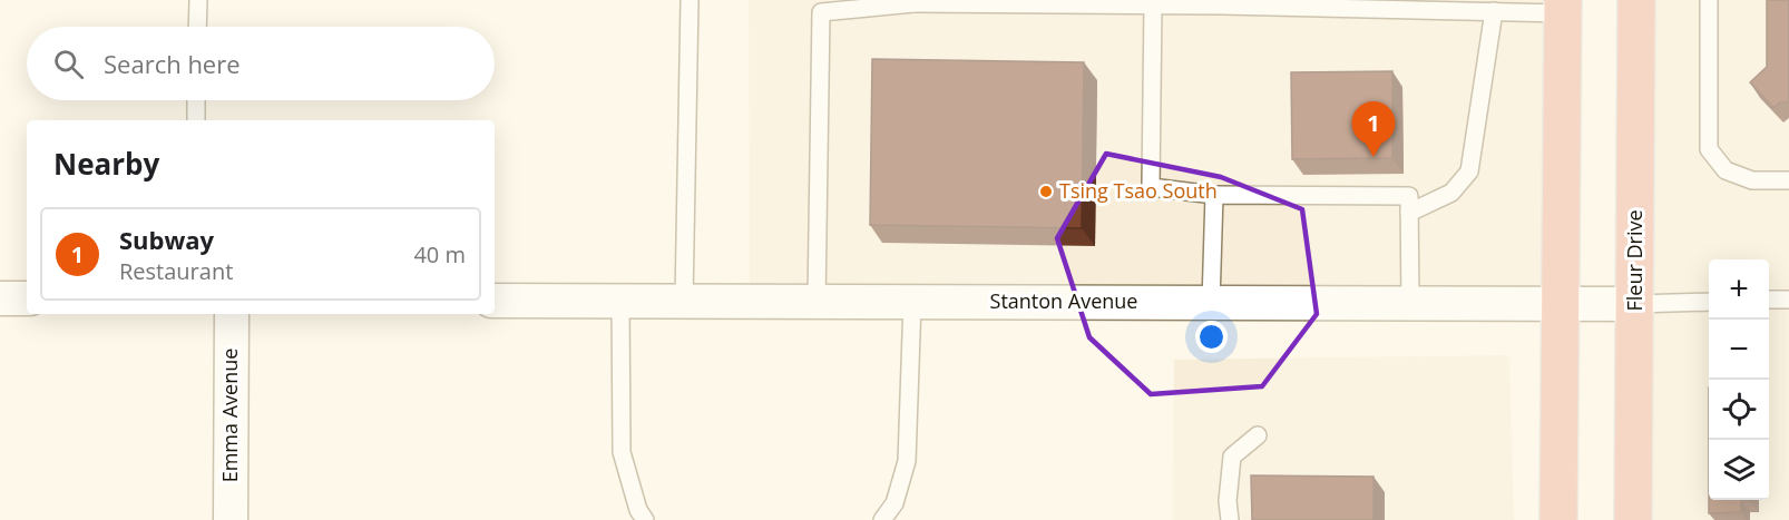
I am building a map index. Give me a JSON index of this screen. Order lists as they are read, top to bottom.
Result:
{
  "streets": {
    "main road": ["Fleur Drive"],
    "street": ["Stanton Avenue", "Emma Avenue"]
  },
  "crossings": [
    ["Fleur Drive", "Stanton Avenue"]
  ],
  "places": ["Tsing Tsao South"],
  "page": {
    "search": "Search here",
    "pins": "1",
    "heading": "Nearby",
    "list": [
      {
        "mark": "1",
        "name": "Subway",
        "note": "Restaurant",
        "value": "40 m"
      }
    ],
    "map_buttons": ["+", "−"]
  }
}
